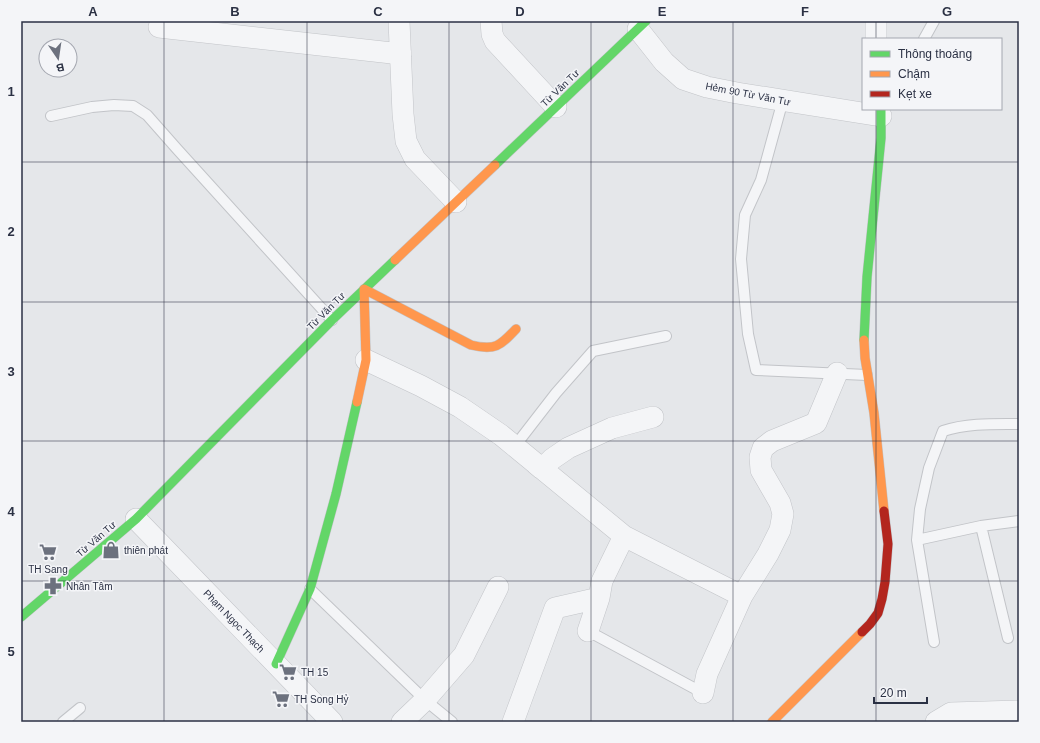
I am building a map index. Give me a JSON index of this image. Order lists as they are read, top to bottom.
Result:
{
  "streets": {
    "street": ["Từ Văn Tư", "Hẻm 90 Từ Văn Tư", "Phạm Ngọc Thạch"]
  },
  "crossings": [
    ["Từ Văn Tư", "Hẻm 90 Từ Văn Tư"],
    ["Từ Văn Tư", "Phạm Ngọc Thạch"]
  ],
  "places": {
    "shop": ["thiên phát"],
    "supermarket": ["TH Sang", "TH 15", "TH Song Hỷ"],
    "pharmacy": ["Nhân Tâm"]
  },
  "legend": ["Thông thoáng", "Chậm", "Kẹt xe"],
  "scale_bar": "20 m",
  "north": "bottom",
  "grid": {
    "columns": [
      "A",
      "B",
      "C",
      "D",
      "E",
      "F",
      "G"
    ],
    "rows": [
      "1",
      "2",
      "3",
      "4",
      "5"
    ]
  }
}
